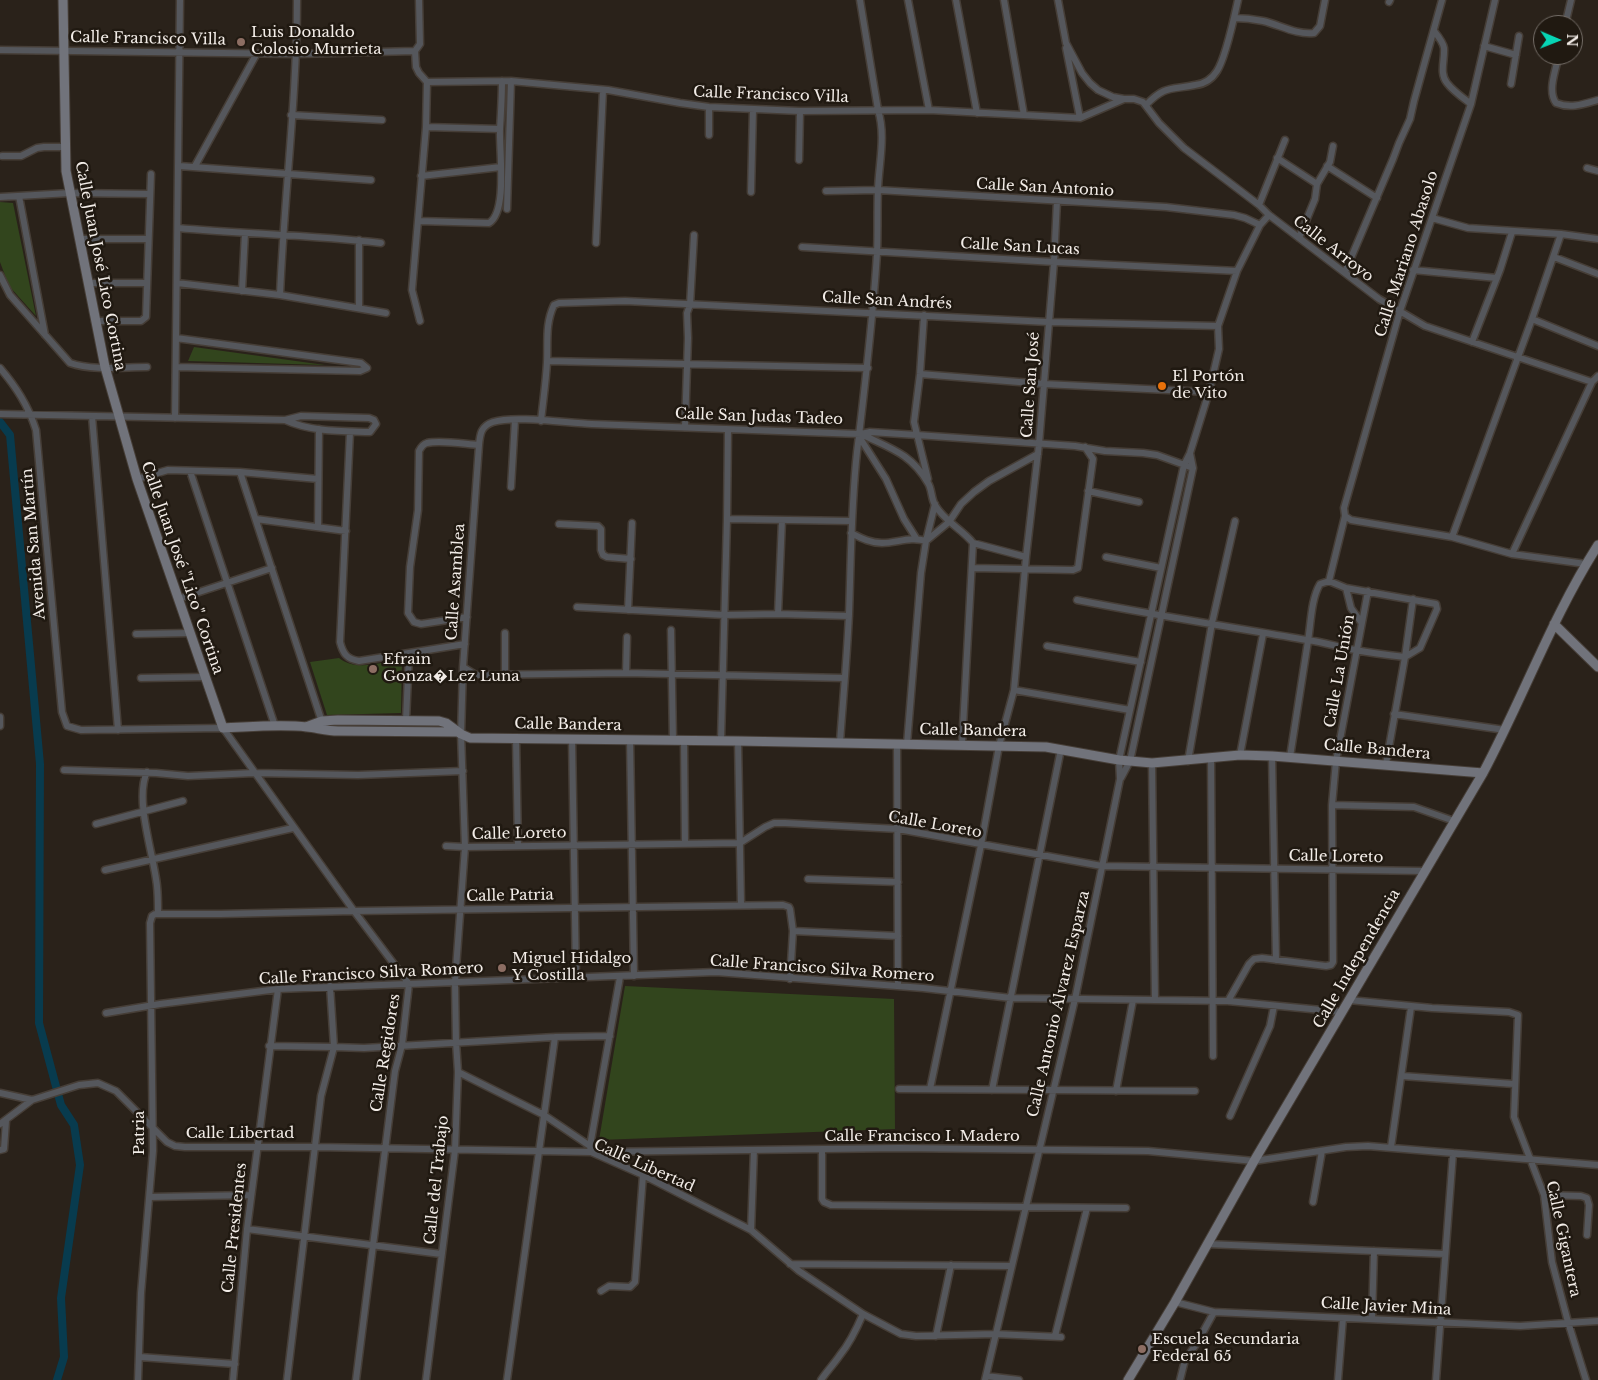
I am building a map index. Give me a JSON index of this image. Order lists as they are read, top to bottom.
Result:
{
  "streets": {
    "street": [
      "Calle Francisco Villa",
      "Calle San Antonio",
      "Calle San Lucas",
      "Calle Arroyo",
      "Calle Mariano Abasolo",
      "Calle Juan José Lico Cortina",
      "Calle San Andrés",
      "Calle San José",
      "Calle San Judas Tadeo",
      "Avenida San Martín",
      "Calle Juan José \"Lico\" Cortina",
      "Calle Asamblea",
      "Calle La Unión",
      "Calle Bandera",
      "Calle Loreto",
      "Calle Patria",
      "Calle Independencia",
      "Calle Francisco Silva Romero",
      "Calle Antonio Álvarez Esparza",
      "Calle Regidores",
      "Patria",
      "Calle Libertad",
      "Calle Francisco I. Madero",
      "Calle del Trabajo",
      "Calle Presidentes",
      "Calle Gigantera",
      "Calle Javier Mina"
    ]
  },
  "crossings": [
    ["Calle Francisco Villa", "Calle Juan José Lico Cortina"],
    ["Calle San Antonio", "Calle San José"],
    ["Calle San Lucas", "Calle San José"],
    ["Calle Arroyo", "Calle Mariano Abasolo"],
    ["Calle Juan José Lico Cortina", "Calle Juan José \"Lico\" Cortina"],
    ["Calle San Andrés", "Calle San José"],
    ["Calle San Andrés", "Calle Antonio Álvarez Esparza"],
    ["Calle San José", "Calle San Judas Tadeo"],
    ["Calle San José", "Calle Bandera"],
    ["Calle San José", "Calle Loreto"],
    ["Calle San José", "Calle Francisco Silva Romero"],
    ["Calle San Judas Tadeo", "Calle Asamblea"],
    ["Calle San Judas Tadeo", "Calle Antonio Álvarez Esparza"],
    ["Calle Juan José \"Lico\" Cortina", "Calle Regidores"],
    ["Calle Asamblea", "Calle Bandera"],
    ["Calle Asamblea", "Calle Loreto"],
    ["Calle Asamblea", "Calle Patria"],
    ["Calle Asamblea", "Calle Francisco Silva Romero"],
    ["Calle Asamblea", "Calle del Trabajo"],
    ["Calle La Unión", "Calle Bandera"],
    ["Calle La Unión", "Calle Loreto"],
    ["Calle Bandera", "Calle Independencia"],
    ["Calle Bandera", "Calle Antonio Álvarez Esparza"],
    ["Calle Loreto", "Calle Independencia"],
    ["Calle Loreto", "Calle Antonio Álvarez Esparza"],
    ["Calle Patria", "Calle Francisco Silva Romero"],
    ["Calle Patria", "Calle Regidores"],
    ["Calle Patria", "Patria"],
    ["Calle Independencia", "Calle Francisco Silva Romero"],
    ["Calle Independencia", "Calle Francisco I. Madero"],
    ["Calle Independencia", "Calle Javier Mina"],
    ["Calle Francisco Silva Romero", "Calle Antonio Álvarez Esparza"],
    ["Calle Francisco Silva Romero", "Calle Regidores"],
    ["Calle Francisco Silva Romero", "Patria"],
    ["Calle Francisco Silva Romero", "Calle del Trabajo"],
    ["Calle Francisco Silva Romero", "Calle Presidentes"],
    ["Calle Antonio Álvarez Esparza", "Calle Libertad"],
    ["Calle Antonio Álvarez Esparza", "Calle Francisco I. Madero"],
    ["Calle Regidores", "Calle Libertad"],
    ["Patria", "Calle Libertad"],
    ["Calle Libertad", "Calle Francisco I. Madero"],
    ["Calle Libertad", "Calle del Trabajo"],
    ["Calle Libertad", "Calle Presidentes"],
    ["Calle Francisco I. Madero", "Calle Gigantera"],
    ["Calle Gigantera", "Calle Javier Mina"]
  ],
  "places": [
    "Luis Donaldo Colosio Murrieta",
    "El Portón de Vito",
    "Efrain Gonza�Lez Luna",
    "Miguel Hidalgo Y Costilla",
    "Escuela Secundaria Federal 65"
  ],
  "north": "right"
}
